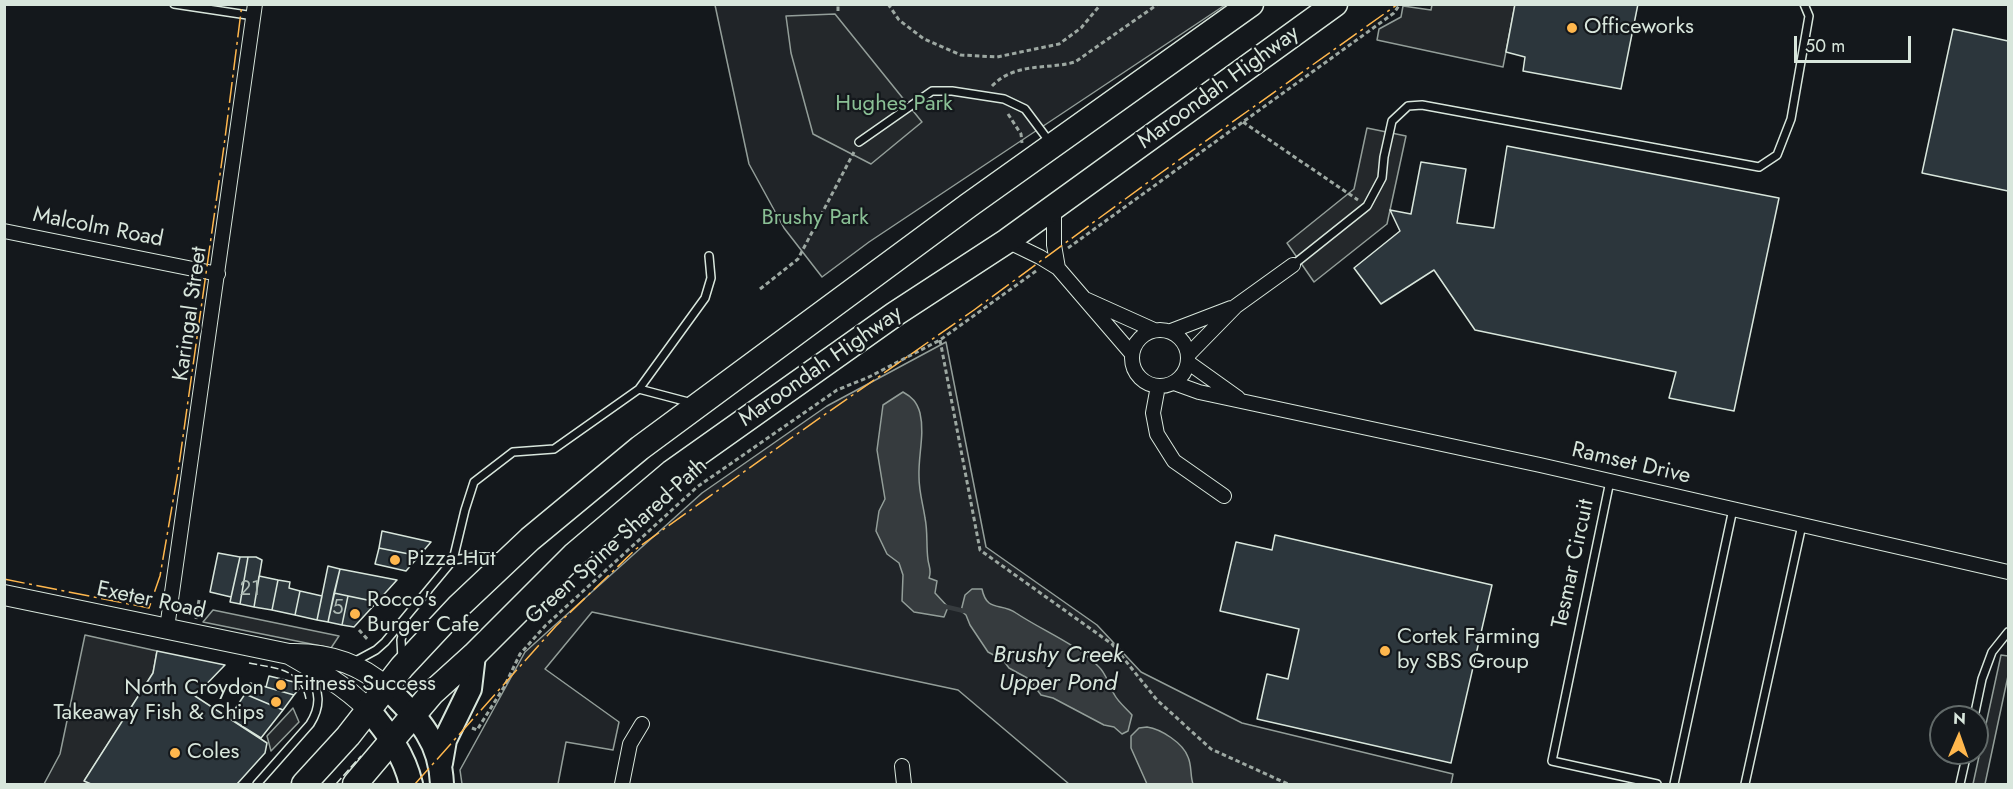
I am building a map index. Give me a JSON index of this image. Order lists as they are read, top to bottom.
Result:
{
  "streets": {
    "highway": ["Maroondah Highway"],
    "main road": ["Exeter Road"],
    "street": ["Malcolm Road", "Karingal Street", "Ramset Drive"],
    "lane": ["Tesmar Circuit"],
    "path": ["Green Spine Shared Path"]
  },
  "crossings": [
    ["Maroondah Highway", "Exeter Road"],
    ["Malcolm Road", "Karingal Street"],
    ["Karingal Street", "Exeter Road"],
    ["Ramset Drive", "Tesmar Circuit"]
  ],
  "water": ["Brushy Creek Upper Pond"],
  "parks": ["Hughes Park", "Brushy Park"],
  "places": [
    "Officeworks",
    "Pizza Hut",
    "Rocco's Burger Cafe",
    "Cortek Farming by SBS Group",
    "Fitness Success",
    "North Croydon Takeaway Fish & Chips",
    "Coles"
  ],
  "house_numbers": ["21", "5"],
  "scale_bar": "50 m",
  "north": "top"
}
